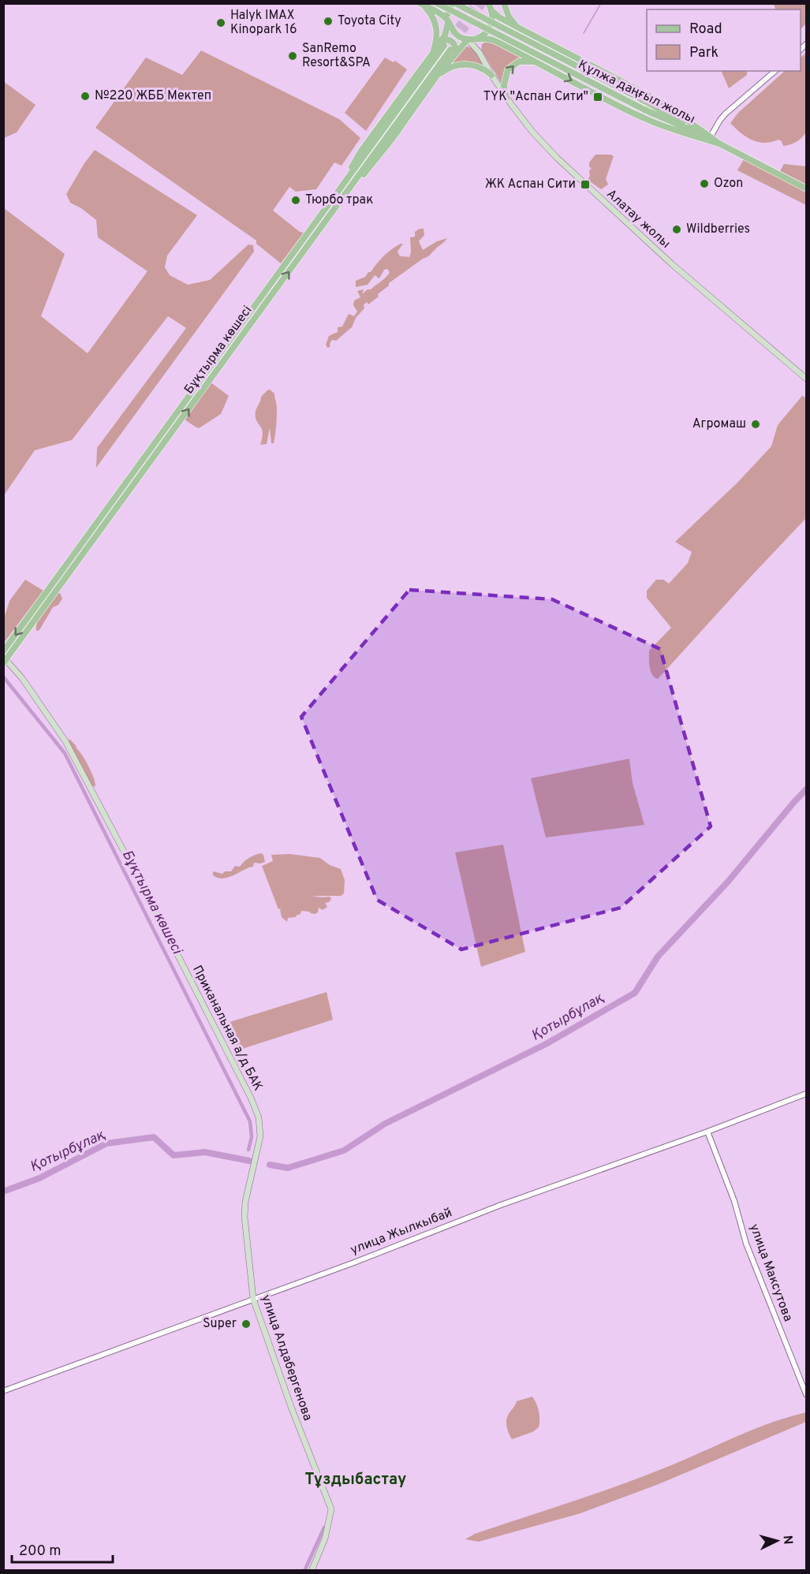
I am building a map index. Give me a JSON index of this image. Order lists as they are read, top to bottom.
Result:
{
  "streets": {
    "main road": [
      "Құлжа даңғыл жолы",
      "Алатау жолы",
      "Бұқтырма көшесі",
      "Приканальная а/д БАК",
      "улица Алдабергенова"
    ],
    "street": ["улица Жылкыбай", "улица Максутова"]
  },
  "crossings": [
    ["Бұқтырма көшесі", "Приканальная а/д БАК"],
    ["Приканальная а/д БАК", "улица Алдабергенова"],
    ["улица Жылкыбай", "улица Максутова"],
    ["улица Жылкыбай", "улица Алдабергенова"]
  ],
  "districts": ["Тұздыбастау"],
  "water": ["Бұқтырма көшесі", "Қотырбұлақ"],
  "places": {
    "other": [
      "Toyota City",
      "Halyk IMAX Kinopark 16",
      "SanRemo Resort&SPA",
      "№220 ЖББ Мектеп",
      "Ozon",
      "Тюрбо трак",
      "Wildberries",
      "Агромаш",
      "Super"
    ],
    "transit": ["ТҮК \"Аспан Сити\"", "ЖК Аспан Сити"]
  },
  "legend": ["Road", "Park"],
  "scale_bar": "200 m",
  "north": "right"
}
